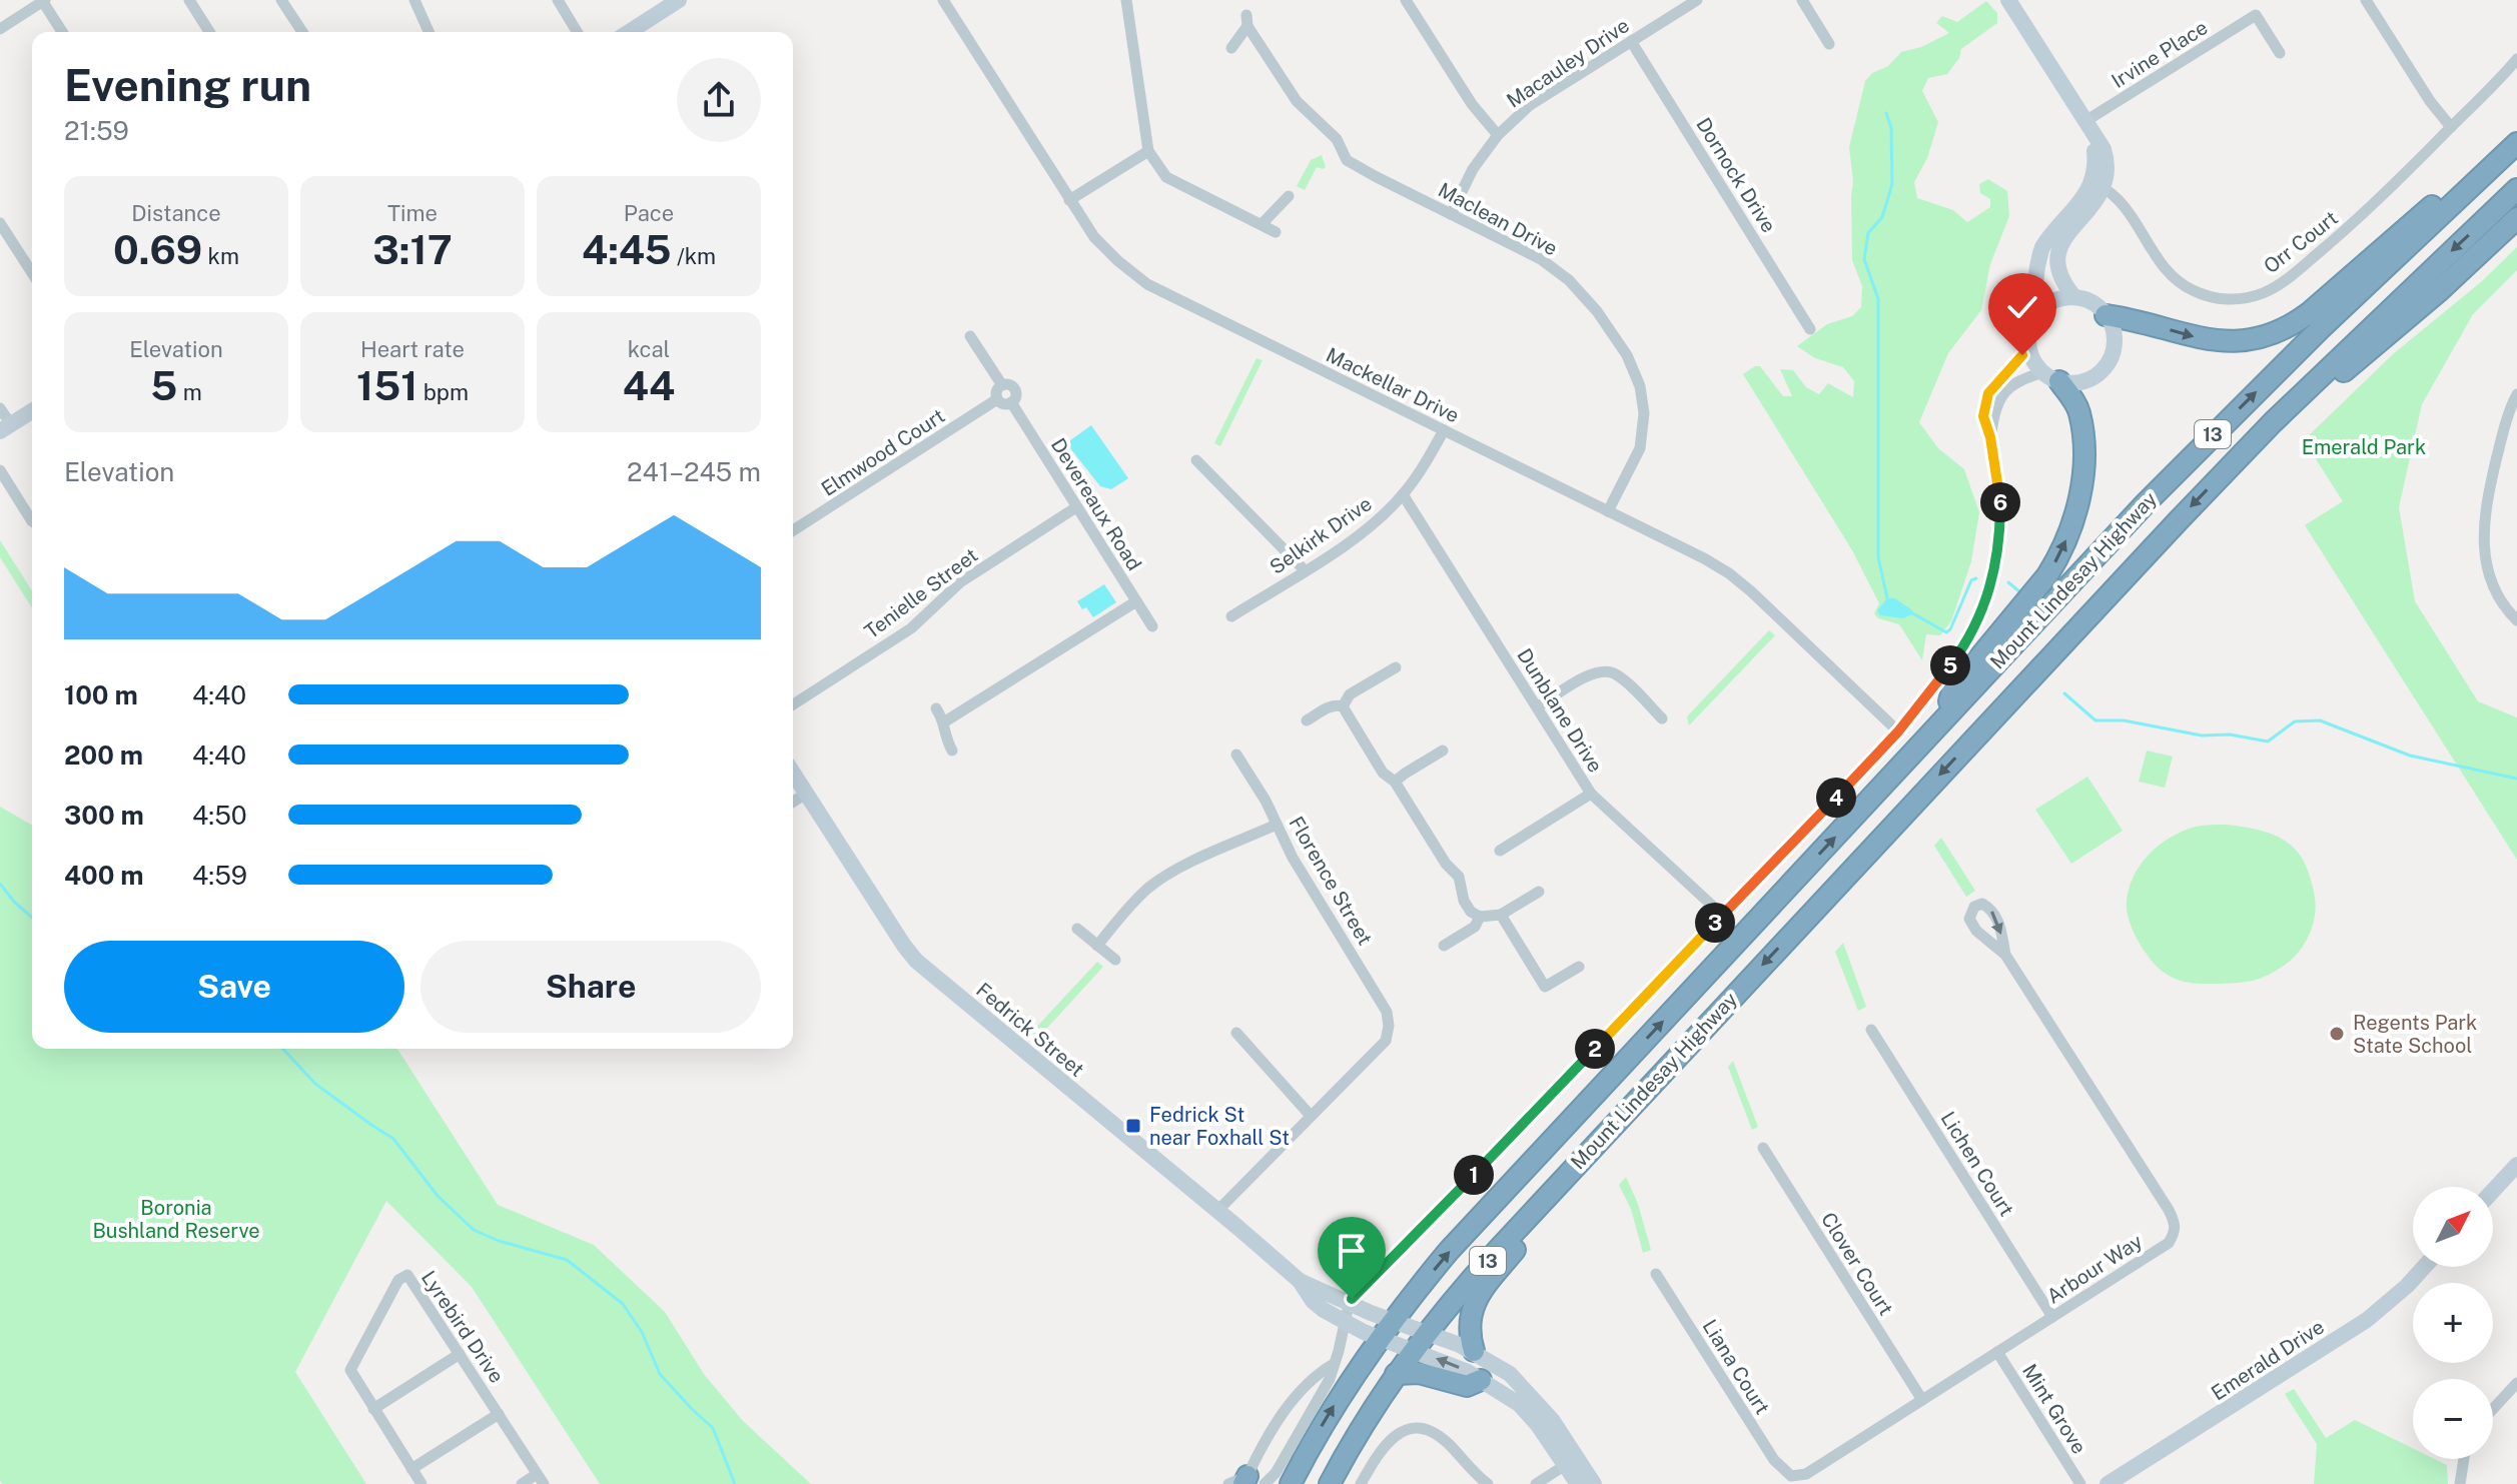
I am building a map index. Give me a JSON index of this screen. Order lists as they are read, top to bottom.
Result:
{
  "streets": {
    "highway": ["13", "Mount Lindesay Highway"],
    "street": [
      "Irvine Place",
      "Macauley Drive",
      "Dornock Drive",
      "Maclean Drive",
      "Orr Court",
      "Mackellar Drive",
      "Elmwood Court",
      "Devereaux Road",
      "Selkirk Drive",
      "Tenielle Street",
      "Dunblane Drive",
      "Florence Street",
      "Fedrick Street",
      "Lichen Court",
      "Clover Court",
      "Arbour Way",
      "Lyrebird Drive",
      "Emerald Drive",
      "Liana Court",
      "Mint Grove"
    ]
  },
  "crossings": [
    ["Macauley Drive", "Dornock Drive"],
    ["Macauley Drive", "Maclean Drive"],
    ["Maclean Drive", "Mackellar Drive"],
    ["Mackellar Drive", "Selkirk Drive"],
    ["Elmwood Court", "Devereaux Road"],
    ["Devereaux Road", "Tenielle Street"],
    ["Selkirk Drive", "Dunblane Drive"],
    ["Mount Lindesay Highway", "Fedrick Street"],
    ["Lichen Court", "Arbour Way"],
    ["Clover Court", "Arbour Way"],
    ["Arbour Way", "Liana Court"],
    ["Arbour Way", "Mint Grove"]
  ],
  "parks": ["Emerald Park", "Boronia Bushland Reserve"],
  "places": {
    "other": ["Regents Park State School"],
    "transit": ["Fedrick St near Foxhall St"]
  },
  "north": "top right",
  "page": {
    "heading": ["Evening run", "21:59"],
    "stats": [
      ["Distance", "0.69 km"],
      ["Time", "3:17"],
      ["Pace", "4:45 /km"],
      ["Elevation", "5 m"],
      ["Heart rate", "151 bpm"],
      ["kcal", "44"]
    ],
    "chart": ["Elevation", "241–245 m"],
    "pins": [
      "6",
      "5",
      "4",
      "3",
      "2",
      "1"
    ],
    "list": [
      {
        "name": "100 m",
        "note": "4:40"
      },
      {
        "name": "200 m",
        "note": "4:40"
      },
      {
        "name": "300 m",
        "note": "4:50"
      },
      {
        "name": "400 m",
        "note": "4:59"
      }
    ],
    "buttons": ["Save", "Share"],
    "map_buttons": ["+", "−"]
  }
}
